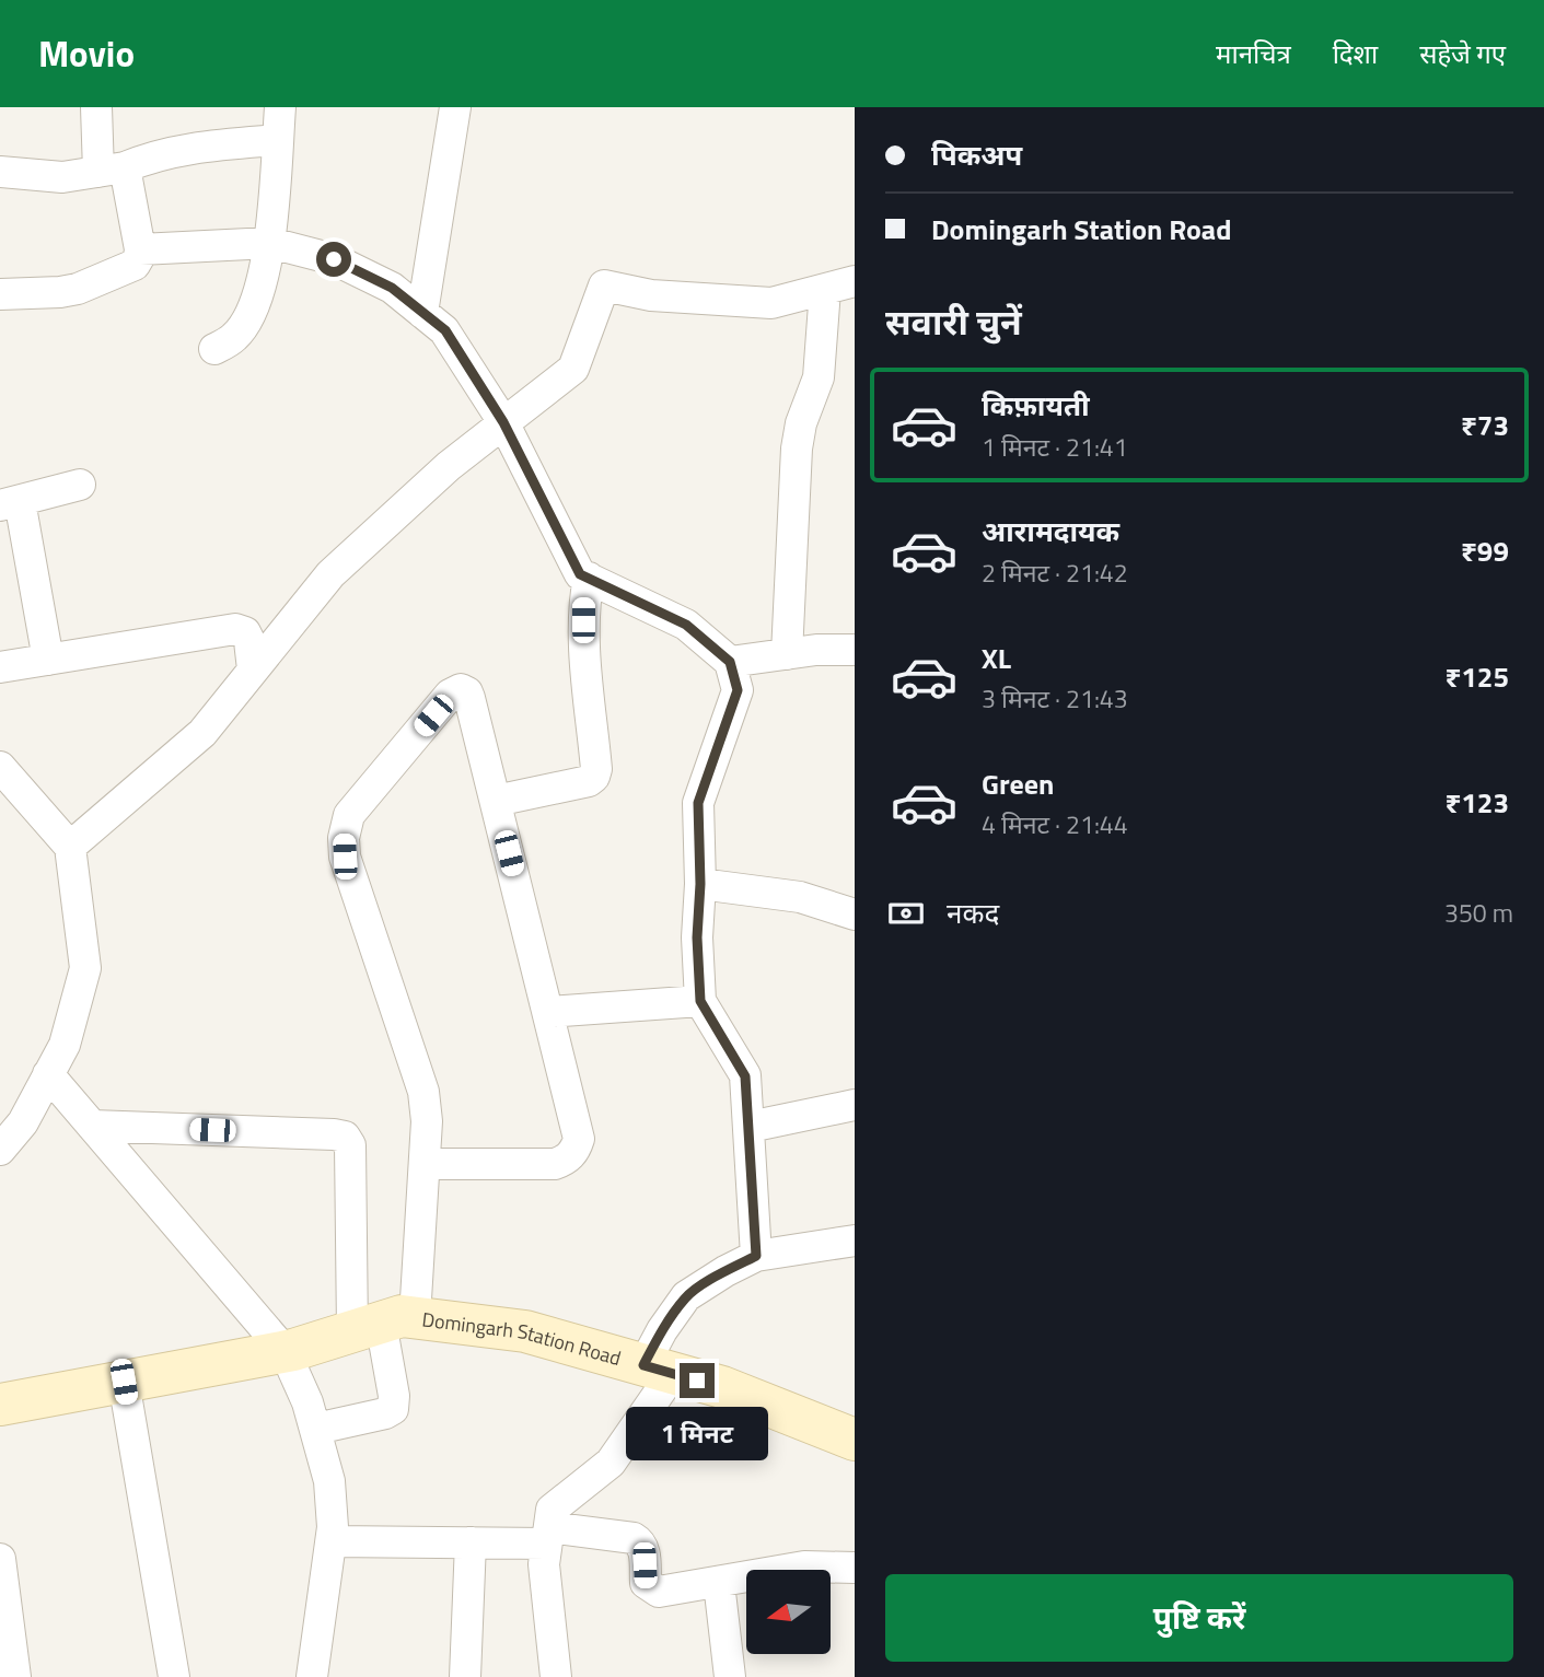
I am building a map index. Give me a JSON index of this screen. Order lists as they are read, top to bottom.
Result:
{
  "streets": {
    "street": ["Domingarh Station Road"]
  },
  "north": "left",
  "page": {
    "header": "Movio",
    "nav": ["मानचित्र", "दिशा", "सहेजे गए"],
    "banner": ["पिकअप", "Domingarh Station Road"],
    "heading": "सवारी चुनें",
    "list": [
      {
        "name": "किफ़ायती",
        "note": "1 मिनट · 21:41",
        "value": "₹73"
      },
      {
        "name": "आरामदायक",
        "note": "2 मिनट · 21:42",
        "value": "₹99"
      },
      {
        "name": "XL",
        "note": "3 मिनट · 21:43",
        "value": "₹125"
      },
      {
        "name": "Green",
        "note": "4 मिनट · 21:44",
        "value": "₹123"
      }
    ],
    "pay": ["नकद", "350 m"],
    "bubble": "1 मिनट",
    "buttons": "पुष्टि करें"
  }
}
